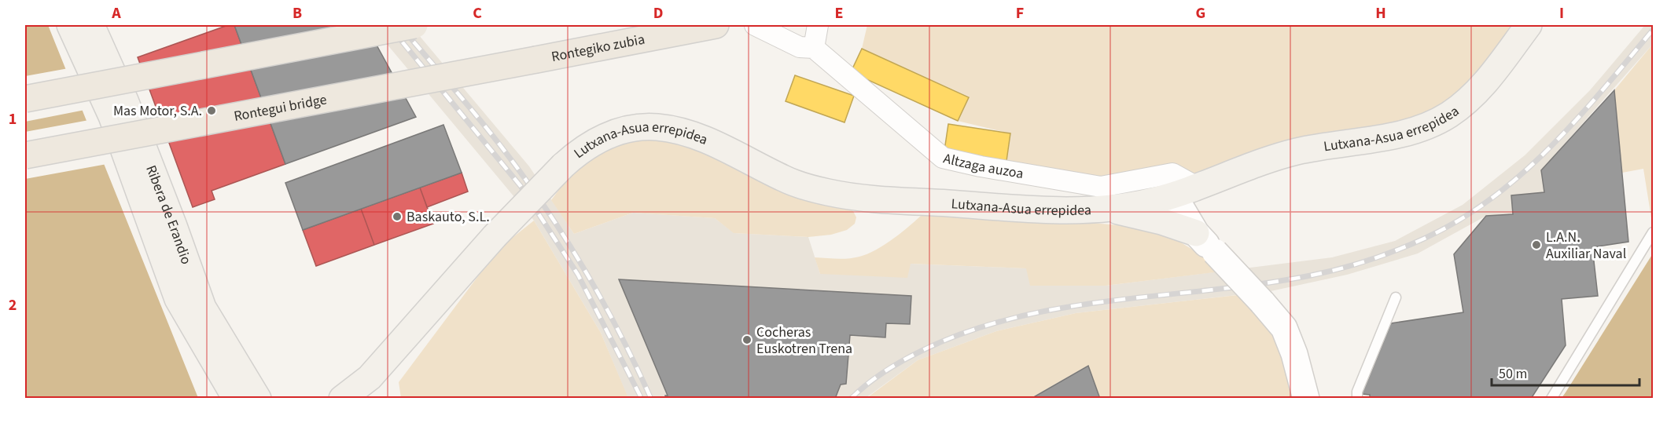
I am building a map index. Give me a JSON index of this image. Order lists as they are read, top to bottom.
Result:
{
  "streets": {
    "highway": ["Rontegiko zubia", "Rontegui bridge"],
    "main road": ["Lutxana-Asua errepidea", "Ribera de Erandio"],
    "street": ["Altzaga auzoa"]
  },
  "crossings": [
    ["Rontegiko zubia", "Rontegui bridge"],
    ["Lutxana-Asua errepidea", "Altzaga auzoa"]
  ],
  "places": [
    "Mas Motor, S.A.",
    "Baskauto, S.L.",
    "L.A.N. Auxiliar Naval",
    "Cocheras Euskotren Trena"
  ],
  "scale_bar": "50 m",
  "grid": {
    "columns": [
      "A",
      "B",
      "C",
      "D",
      "E",
      "F",
      "G",
      "H",
      "I"
    ],
    "rows": ["1", "2"]
  }
}
